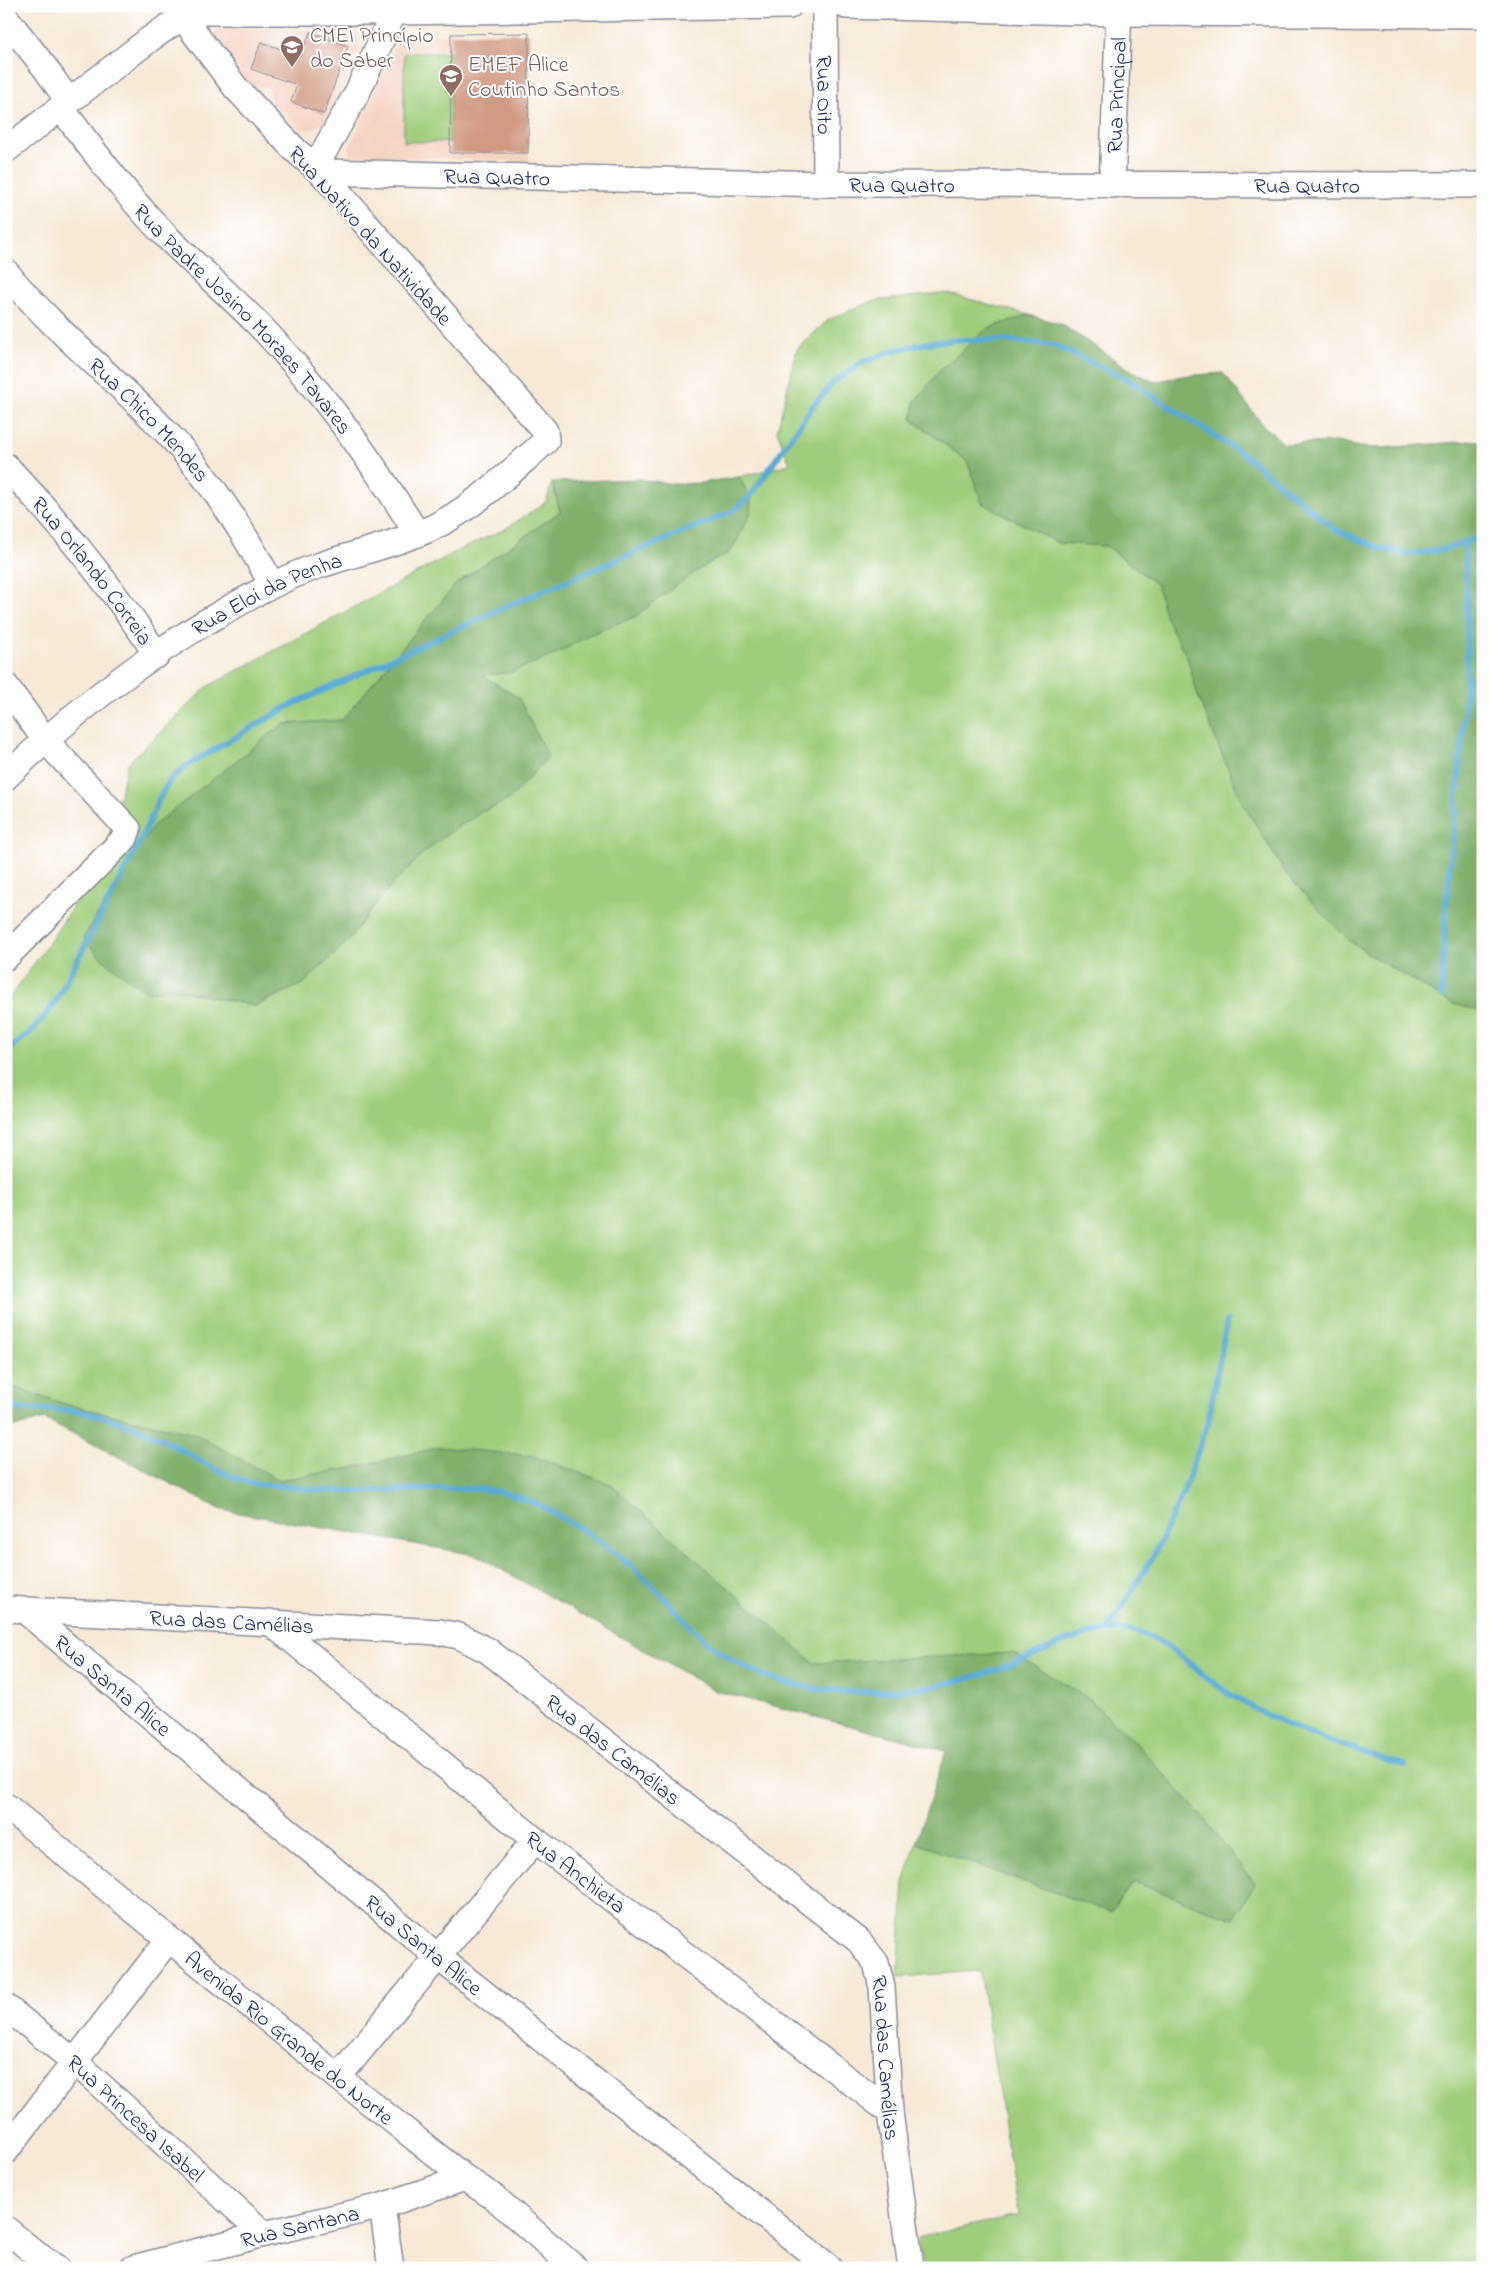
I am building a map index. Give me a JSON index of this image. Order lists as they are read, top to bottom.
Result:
{
  "streets": {
    "street": [
      "Rua Oito",
      "Rua Principal",
      "Rua Quatro",
      "Rua Nativo da Natividade",
      "Rua Padre Josino Moraes Tavares",
      "Rua Chico Mendes",
      "Rua Orlando Correia",
      "Rua Eloi da Penha",
      "Rua das Camélias",
      "Rua Santa Alice",
      "Rua Anchieta",
      "Avenida Rio Grande do Norte",
      "Rua Princesa Isabel",
      "Rua Santana"
    ]
  },
  "crossings": [
    ["Rua Oito", "Rua Quatro"],
    ["Rua Principal", "Rua Quatro"],
    ["Rua Quatro", "Rua Nativo da Natividade"],
    ["Rua Nativo da Natividade", "Rua Eloi da Penha"],
    ["Rua Padre Josino Moraes Tavares", "Rua Eloi da Penha"],
    ["Rua Chico Mendes", "Rua Eloi da Penha"],
    ["Rua Orlando Correia", "Rua Eloi da Penha"],
    ["Rua das Camélias", "Rua Santa Alice"],
    ["Rua das Camélias", "Rua Anchieta"],
    ["Avenida Rio Grande do Norte", "Rua Santana"],
    ["Rua Princesa Isabel", "Rua Santana"]
  ],
  "places": {
    "school or university": ["CMEI Princípio do Saber", "EMEF Alice Coutinho Santos"]
  }
}
